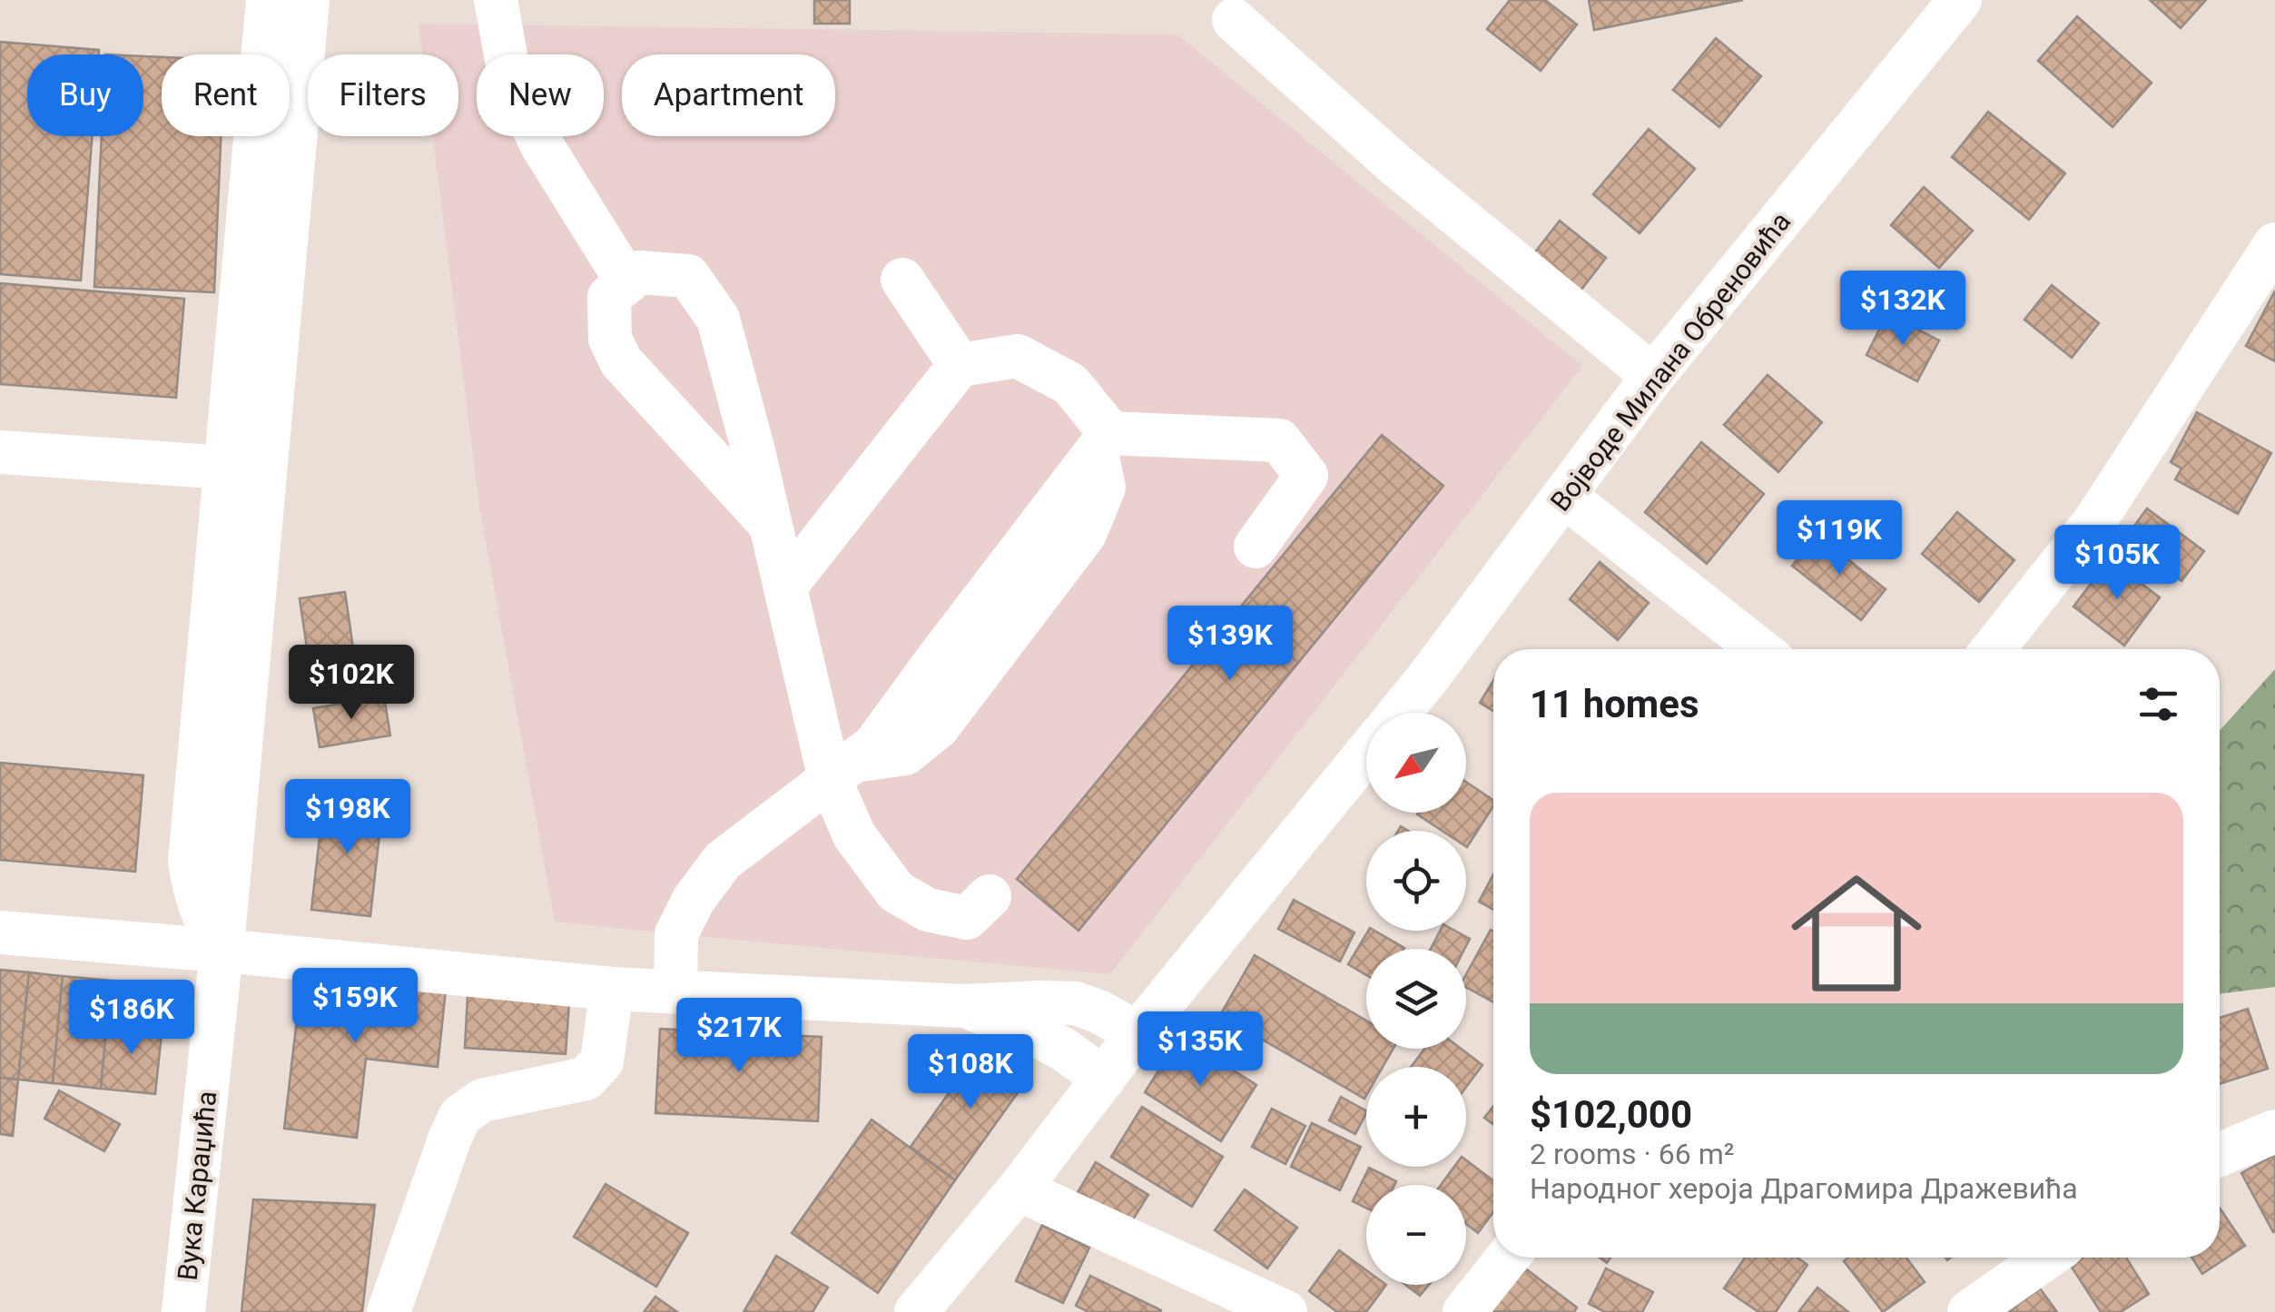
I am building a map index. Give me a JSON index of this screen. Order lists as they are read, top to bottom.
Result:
{
  "streets": {
    "street": ["Војводе Милана Обреновића", "Вука Караџића"]
  },
  "north": "bottom left",
  "page": {
    "chip": [
      "Buy",
      "Rent",
      "Filters",
      "New",
      "Apartment"
    ],
    "price": [
      "$132K",
      "$119K",
      "$105K",
      "$139K",
      "$102K",
      "$198K",
      "$159K",
      "$186K",
      "$217K",
      "$135K",
      "$108K"
    ],
    "heading": "11 homes",
    "map_buttons": ["+", "−"],
    "list": [
      {
        "name": "$102,000",
        "note": "2 rooms · 66 m² · Народног хероја Драгомира Дражевића"
      }
    ]
  }
}
